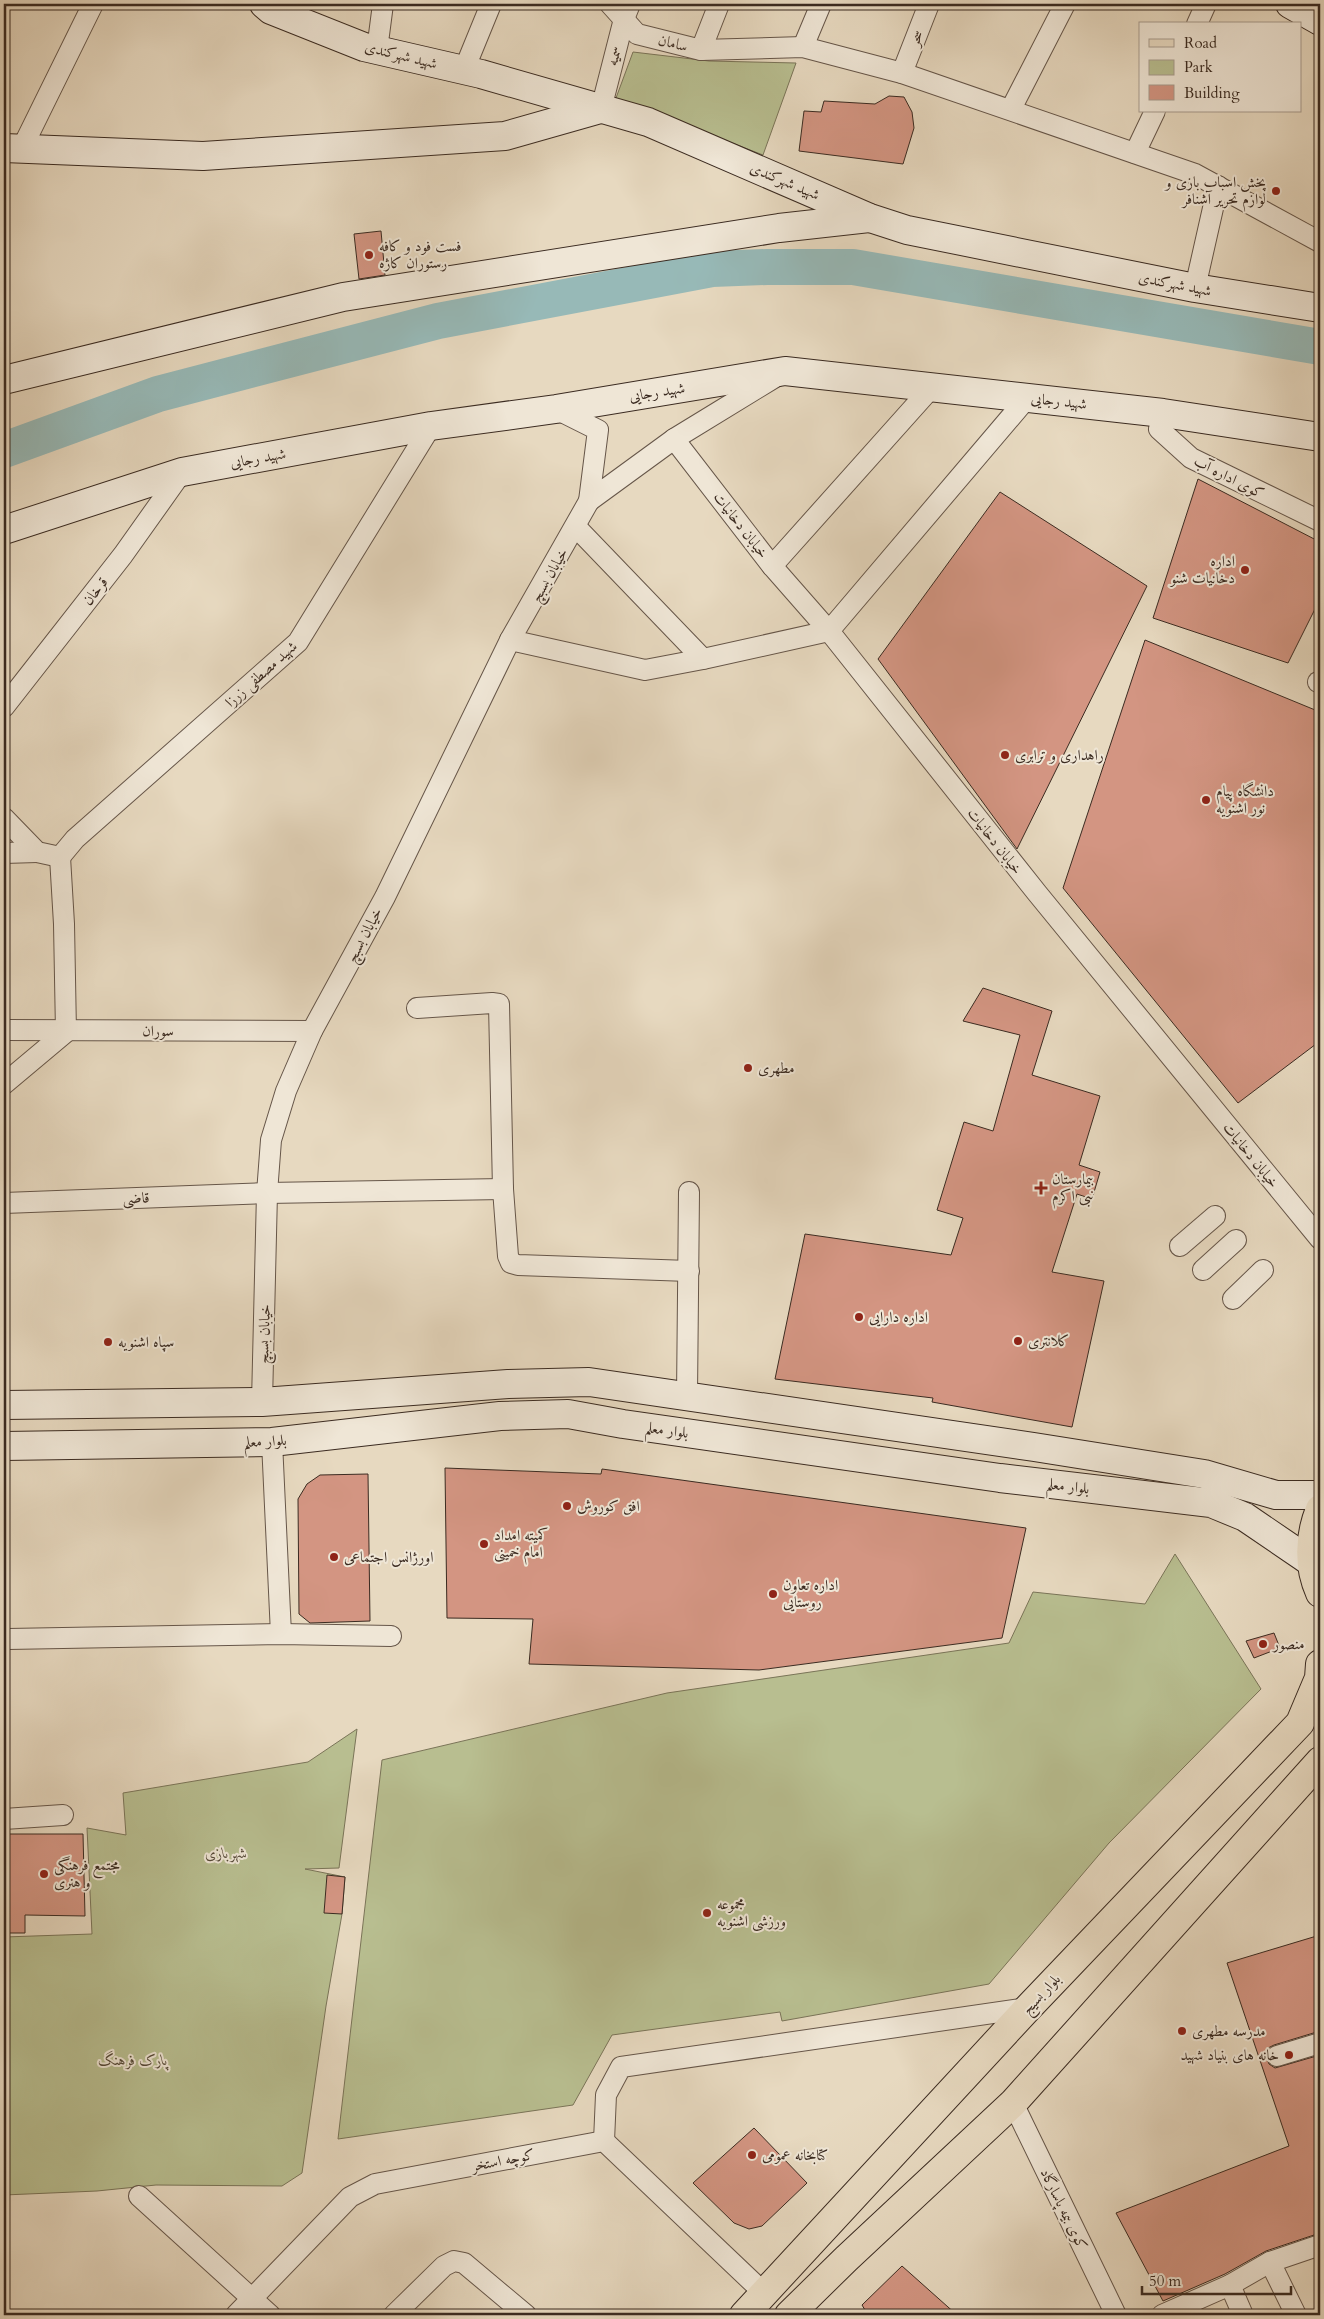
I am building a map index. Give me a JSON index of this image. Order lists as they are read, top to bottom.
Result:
{
  "streets": {
    "main road": ["بلوار بسیج"],
    "street": [
      "سحر",
      "سامان",
      "شهید شهرکندی",
      "سمیه",
      "شهید رجایی",
      "کوی اداره آب",
      "خیابان دخانیات",
      "خیابان بسبچ",
      "قرخان",
      "شهید مصطفی زرزا",
      "سوران",
      "قاضی",
      "بلوار معلم",
      "کوچه استخر",
      "کوی بیمه پاسارگاد"
    ]
  },
  "crossings": [
    ["سامان", "سمیه"],
    ["شهید شهرکندی", "سمیه"],
    ["شهید رجایی", "کوی اداره آب"],
    ["شهید رجایی", "قرخان"],
    ["شهید رجایی", "شهید مصطفی زرزا"],
    ["خیابان بسبچ", "سوران"],
    ["خیابان بسبچ", "قاضی"]
  ],
  "parks": ["شهربازی", "پارک فرهنگ"],
  "places": {
    "other": [
      "پخش اسباب بازی و لوازم تحریر آشنافر",
      "فست فود و کافه رستوران کاژه",
      "اداره دخانیات شنو",
      "راهداری و ترابری",
      "دانشگاه پیام نور اشنویه",
      "مطهری",
      "اداره دارایی",
      "کلانتری",
      "سپاه اشنویه",
      "افق کوروش",
      "کمیته امداد امام خمینی",
      "اورژانس اجتماعی",
      "اداره تعاون روستایی",
      "منصور",
      "مجتمع فرهنگی و هنری",
      "مجموعه ورزشی اشنویه",
      "مدرسه مطهری",
      "خانه های بنیاد شهید",
      "کتابخانه عمومی"
    ],
    "health": ["بیمارستان نبی اکرم"]
  },
  "legend": ["Road", "Park", "Building"],
  "scale_bar": "50 m"
}
